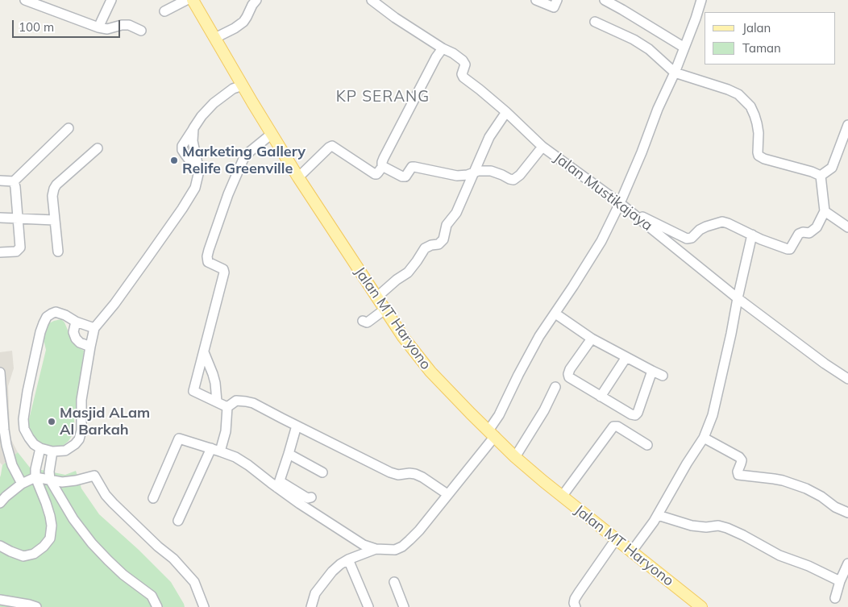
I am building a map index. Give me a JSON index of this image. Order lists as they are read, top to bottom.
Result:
{
  "streets": {
    "main road": ["Jalan MT Haryono"],
    "street": ["Jalan Mustikajaya"]
  },
  "districts": ["KP SERANG"],
  "places": ["Marketing Gallery Relife Greenville", "Masjid ALam Al Barkah"],
  "legend": ["Jalan", "Taman"],
  "scale_bar": "100 m"
}
